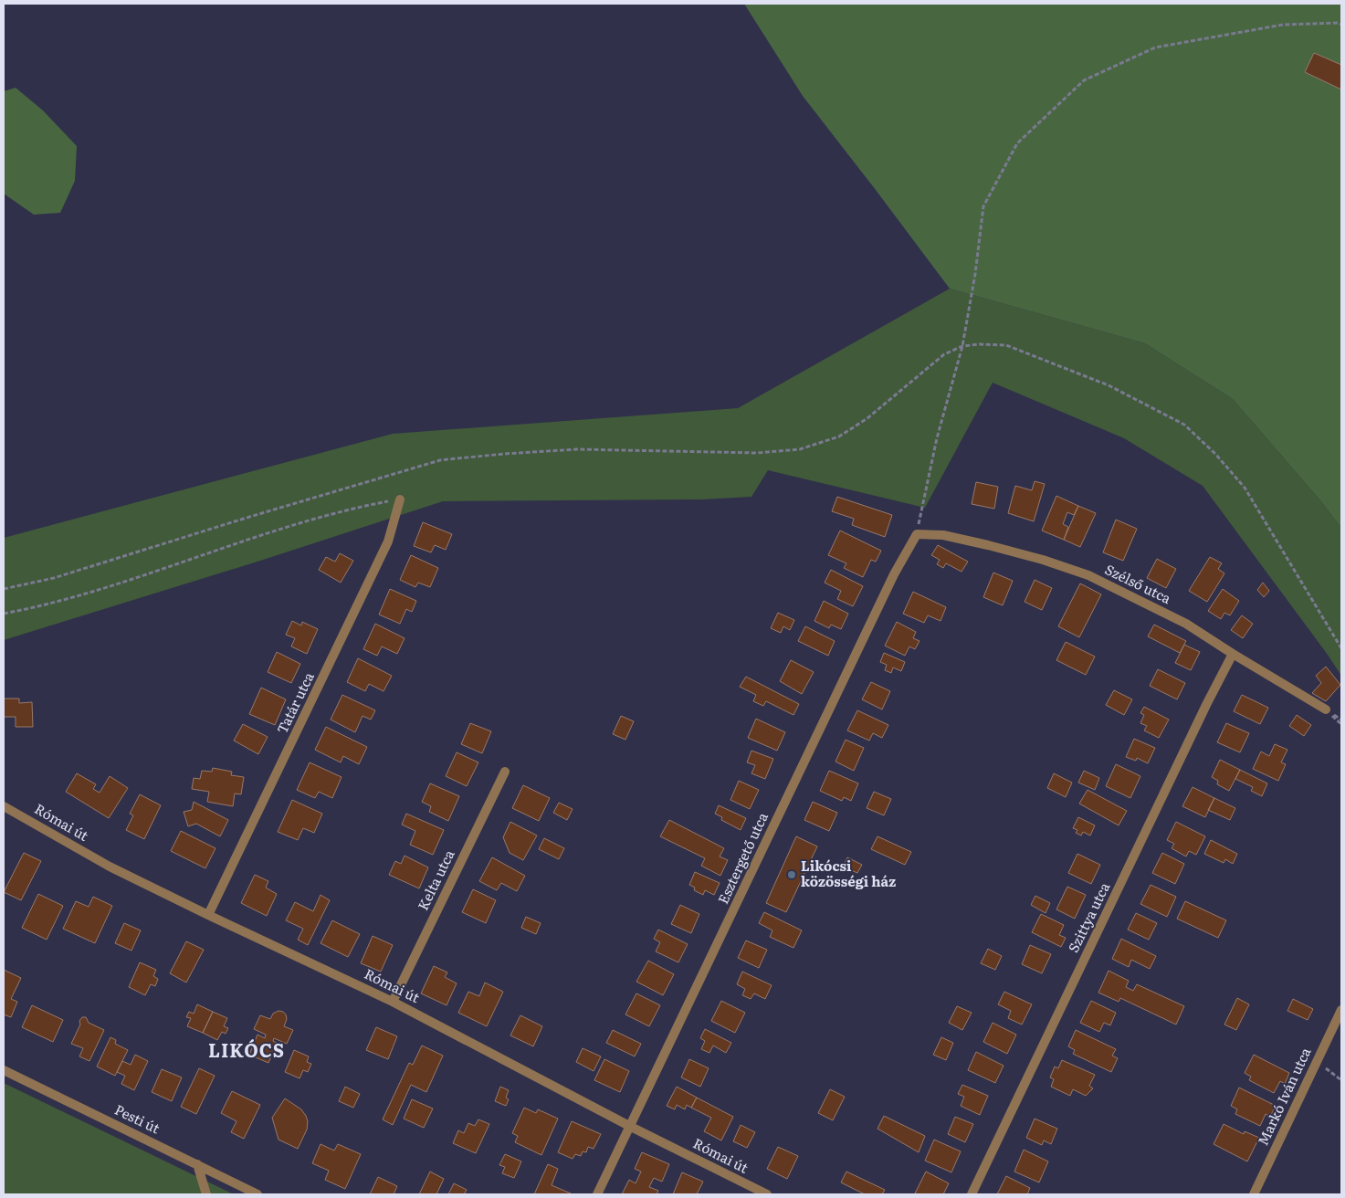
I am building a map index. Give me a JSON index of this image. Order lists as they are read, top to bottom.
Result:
{
  "streets": {
    "street": [
      "Szélső utca",
      "Tatár utca",
      "Római út",
      "Esztergető utca",
      "Kelta utca",
      "Szittya utca",
      "Markó Iván utca",
      "Pesti út"
    ]
  },
  "crossings": [
    ["Szélső utca", "Esztergető utca"],
    ["Szélső utca", "Szittya utca"],
    ["Tatár utca", "Római út"],
    ["Római út", "Esztergető utca"],
    ["Római út", "Kelta utca"]
  ],
  "districts": ["LIKÓCS"],
  "places": ["Likócsi közösségi ház"]
}
